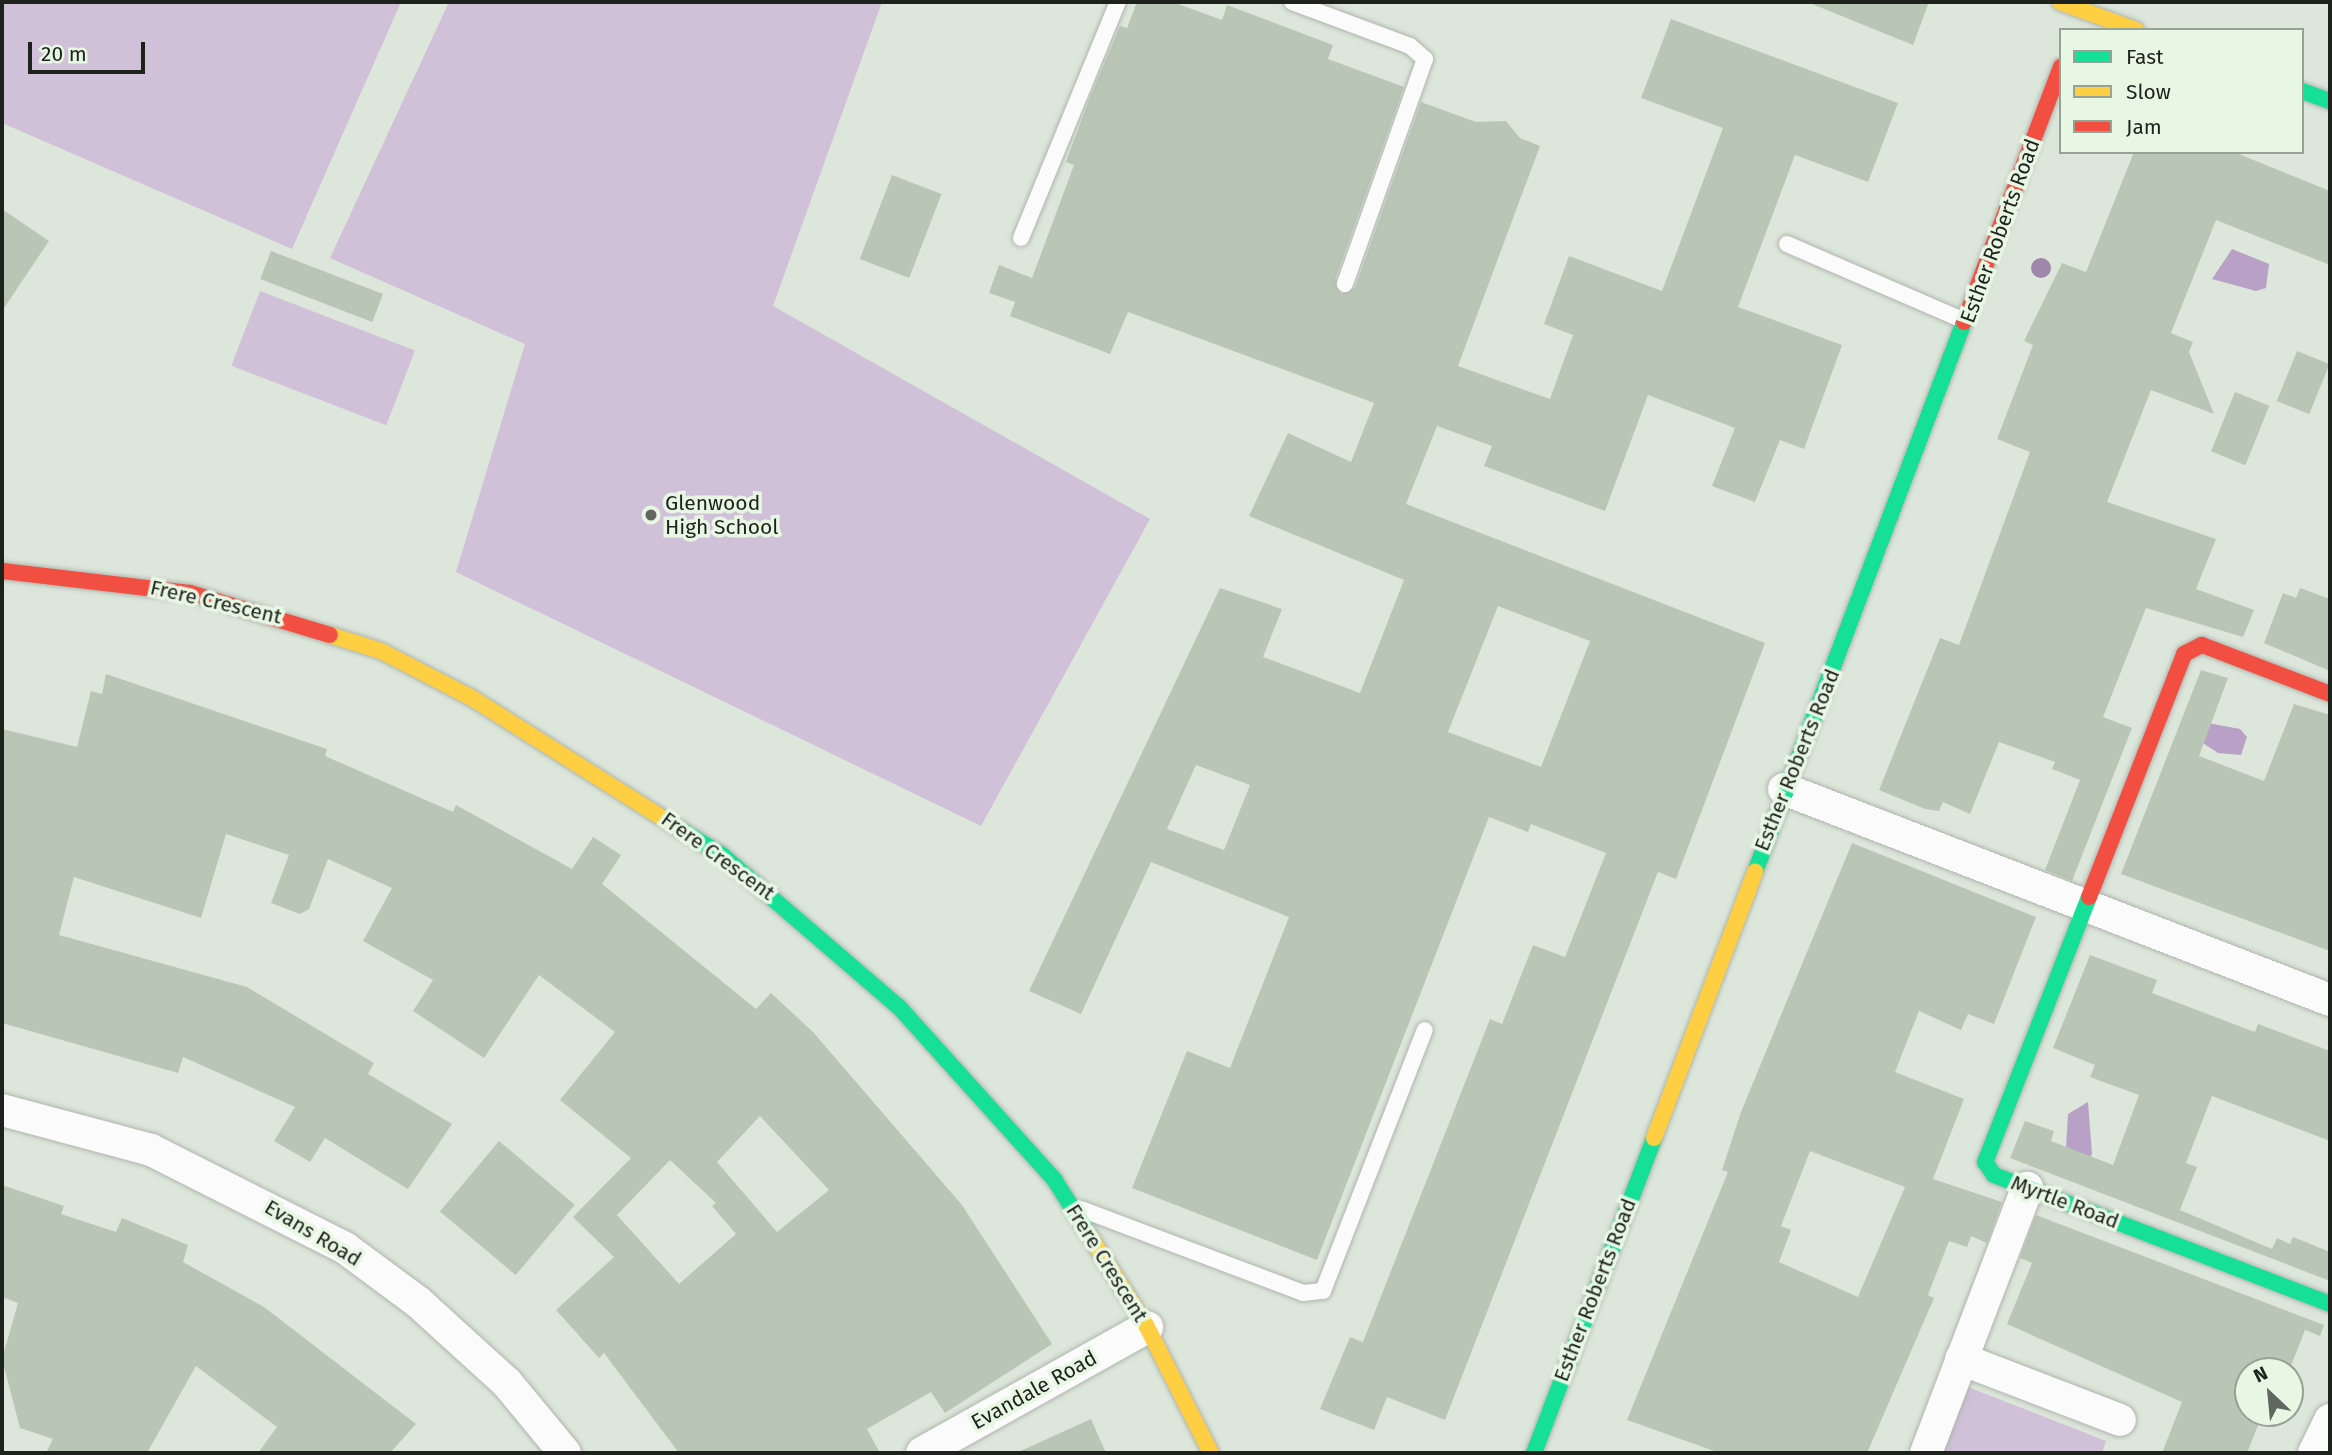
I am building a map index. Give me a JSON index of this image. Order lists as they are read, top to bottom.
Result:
{
  "streets": {
    "street": [
      "Esther Roberts Road",
      "Frere Crescent",
      "Myrtle Road",
      "Evans Road",
      "Evandale Road"
    ]
  },
  "crossings": [
    ["Frere Crescent", "Evandale Road"]
  ],
  "places": ["Glenwood High School"],
  "legend": ["Fast", "Slow", "Jam"],
  "scale_bar": "20 m",
  "north": "top left"
}
